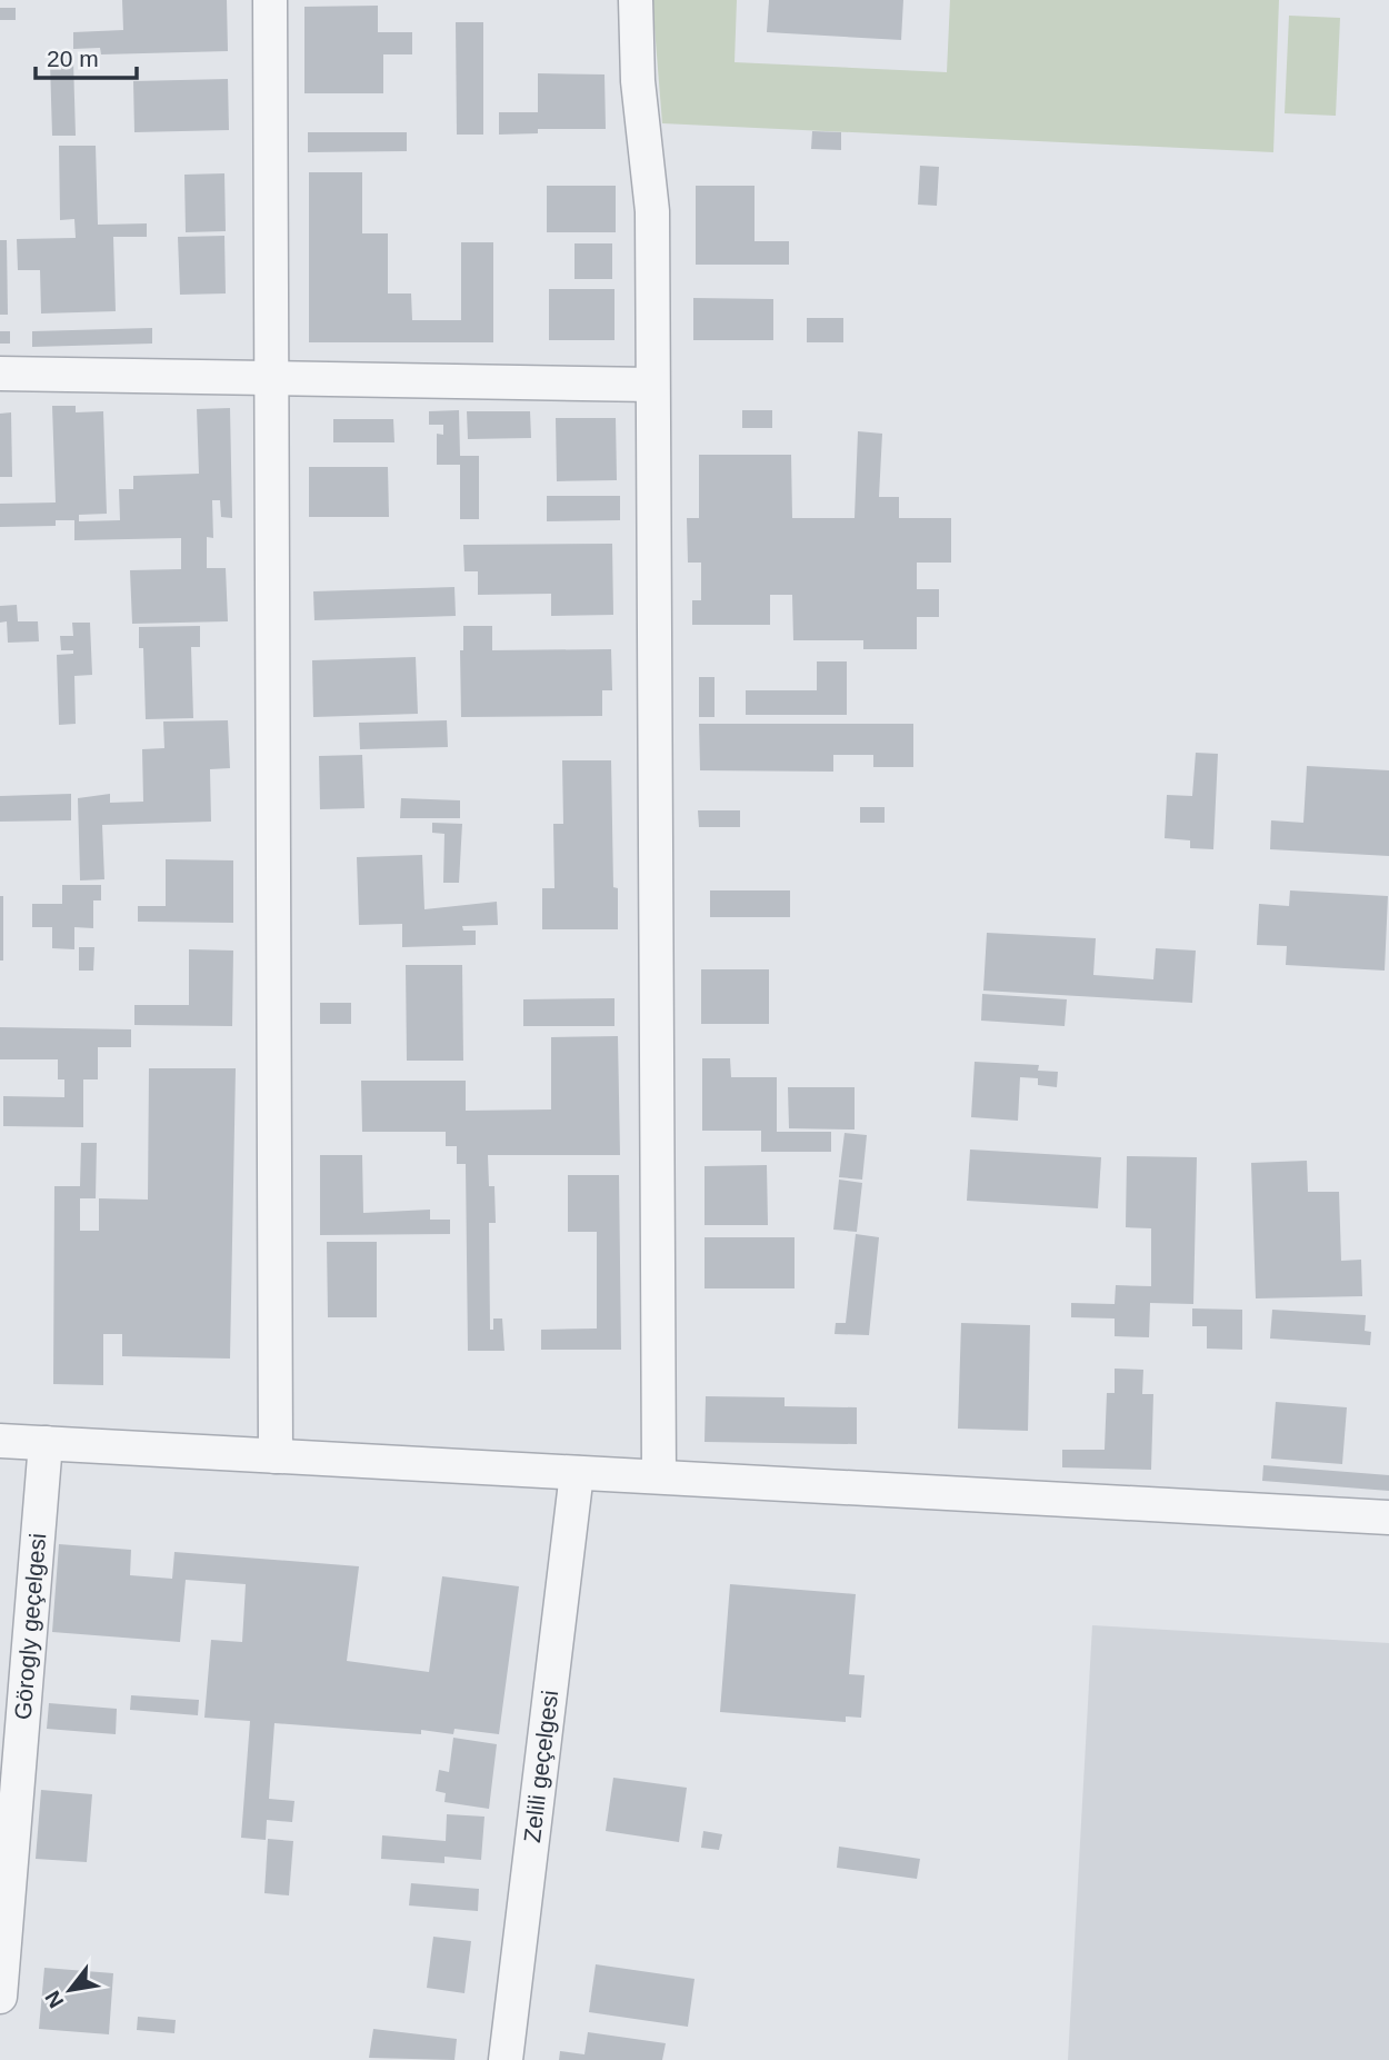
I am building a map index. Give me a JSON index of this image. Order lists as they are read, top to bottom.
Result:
{
  "streets": {
    "street": ["Görogly geçelgesi", "Zelili geçelgesi"]
  },
  "scale_bar": "20 m",
  "north": "bottom left"
}
